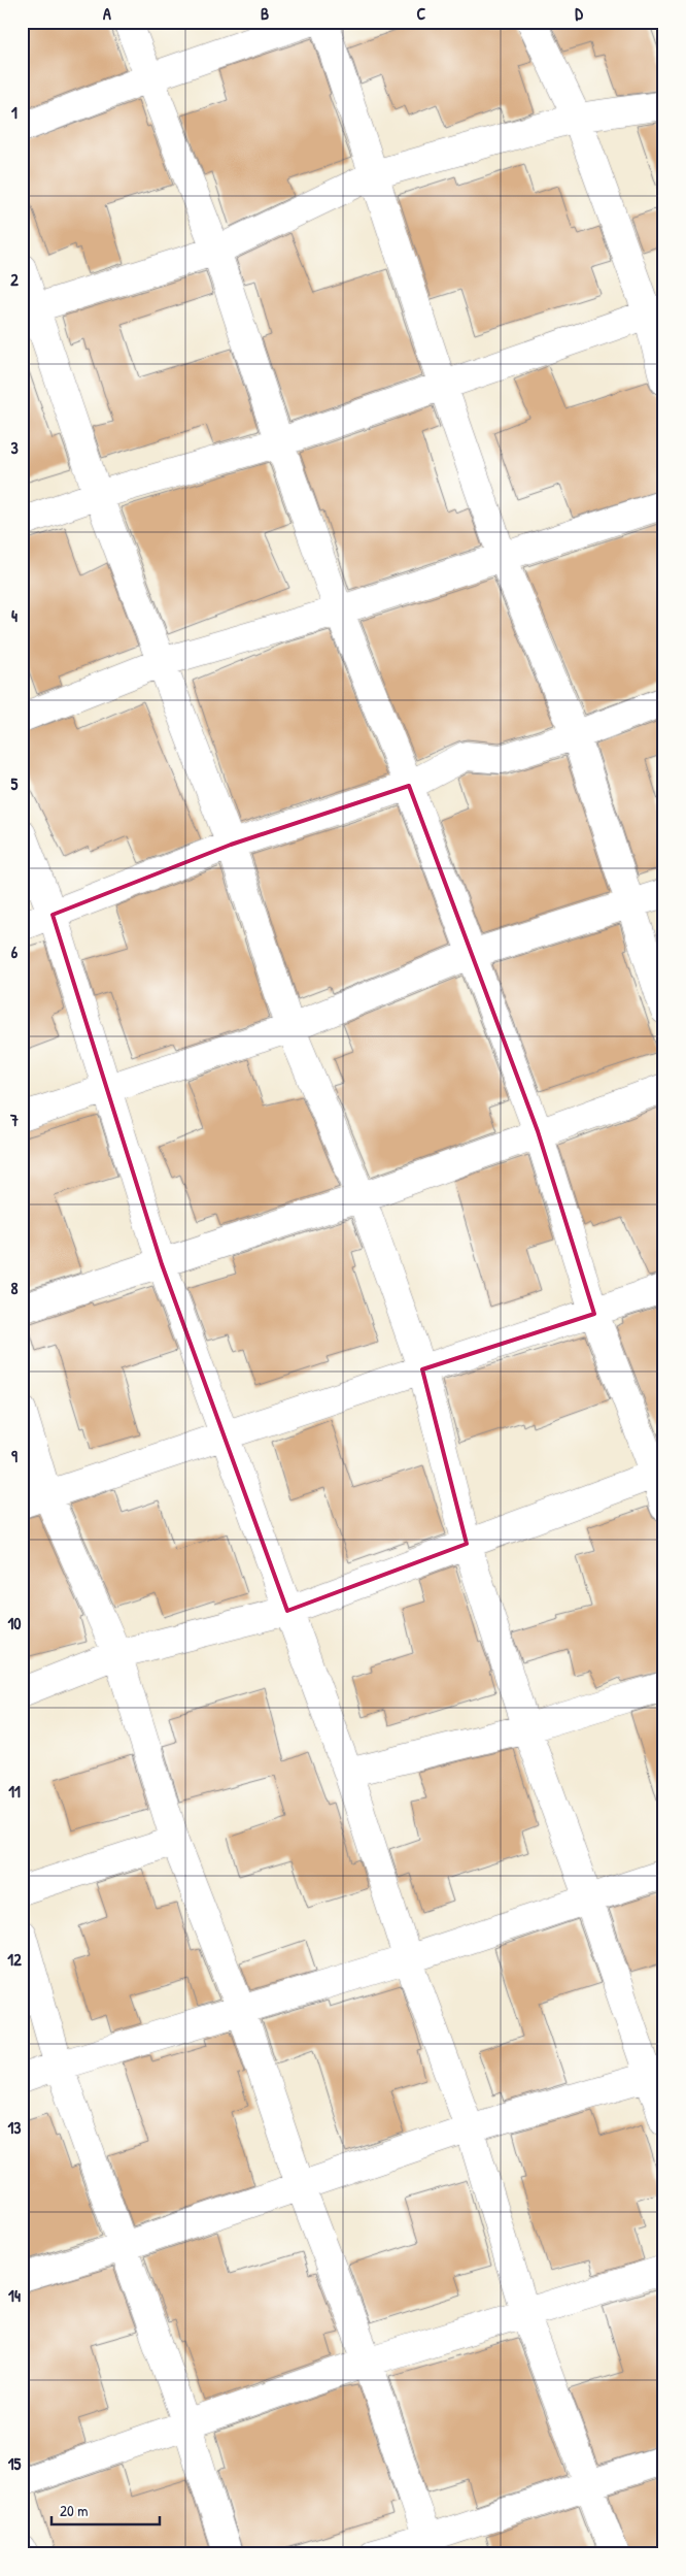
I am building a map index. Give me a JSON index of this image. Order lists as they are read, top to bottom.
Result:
{
  "scale_bar": "20 m",
  "grid": {
    "columns": [
      "A",
      "B",
      "C",
      "D"
    ],
    "rows": [
      "1",
      "2",
      "3",
      "4",
      "5",
      "6",
      "7",
      "8",
      "9",
      "10",
      "11",
      "12",
      "13",
      "14",
      "15"
    ]
  }
}
